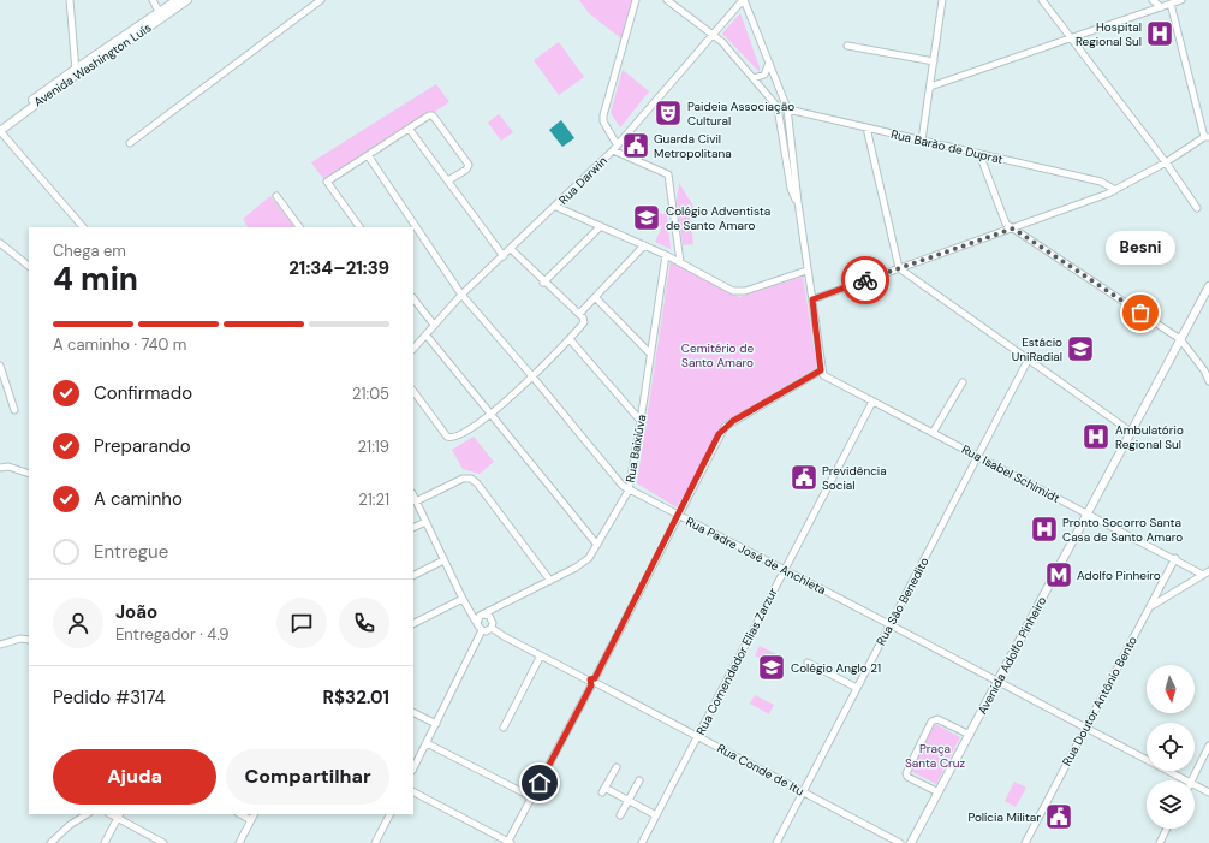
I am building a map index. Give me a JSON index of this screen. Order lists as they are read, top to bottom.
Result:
{
  "streets": {
    "main road": ["Avenida Washington Luís", "Avenida Adolfo Pinheiro"],
    "street": [
      "Rua Barão de Duprat",
      "Rua Darwin",
      "Rua Baixiúva",
      "Rua Isabel Schimidt",
      "Rua Padre José de Anchieta",
      "Rua São Benedito",
      "Rua Comendador Elias Zarzur",
      "Rua Doutor Antônio Bento",
      "Rua Conde de Itu"
    ]
  },
  "crossings": [
    ["Rua Darwin", "Rua Padre José de Anchieta"],
    ["Rua Baixiúva", "Rua Padre José de Anchieta"],
    ["Rua Baixiúva", "Rua Conde de Itu"],
    ["Rua Isabel Schimidt", "Rua São Benedito"],
    ["Rua Isabel Schimidt", "Avenida Adolfo Pinheiro"],
    ["Rua Isabel Schimidt", "Rua Comendador Elias Zarzur"],
    ["Rua Isabel Schimidt", "Rua Doutor Antônio Bento"],
    ["Rua Padre José de Anchieta", "Rua São Benedito"],
    ["Rua Padre José de Anchieta", "Avenida Adolfo Pinheiro"],
    ["Rua Padre José de Anchieta", "Rua Comendador Elias Zarzur"],
    ["Rua Padre José de Anchieta", "Rua Doutor Antônio Bento"],
    ["Rua São Benedito", "Rua Conde de Itu"],
    ["Rua Comendador Elias Zarzur", "Rua Conde de Itu"]
  ],
  "parks": ["Cemitério de Santo Amaro", "Praça Santa Cruz"],
  "places": {
    "hospital": ["Hospital Regional Sul", "Ambulatório Regional Sul", "Pronto Socorro Santa Casa de Santo Amaro"],
    "theatre": ["Paideia Associação Cultural"],
    "public building": ["Guarda Civil Metropolitana", "Previdência Social", "Polícia Militar"],
    "school or university": ["Colégio Adventista de Santo Amaro", "Estácio UniRadial", "Colégio Anglo 21"],
    "other": ["Besni"],
    "metro station": ["Adolfo Pinheiro"]
  },
  "north": "bottom",
  "page": {
    "heading": ["4 min", "Chega em", "21:34–21:39"],
    "panel": [
      "João",
      "Entregador · 4.9",
      "Pedido #3174",
      "R$32.01"
    ],
    "bubble": "Besni",
    "bar": "A caminho · 740 m",
    "list": [
      ["Confirmado", "21:05"],
      ["Preparando", "21:19"],
      ["A caminho", "21:21"],
      "Entregue"
    ],
    "buttons": ["Ajuda", "Compartilhar"]
  }
}
